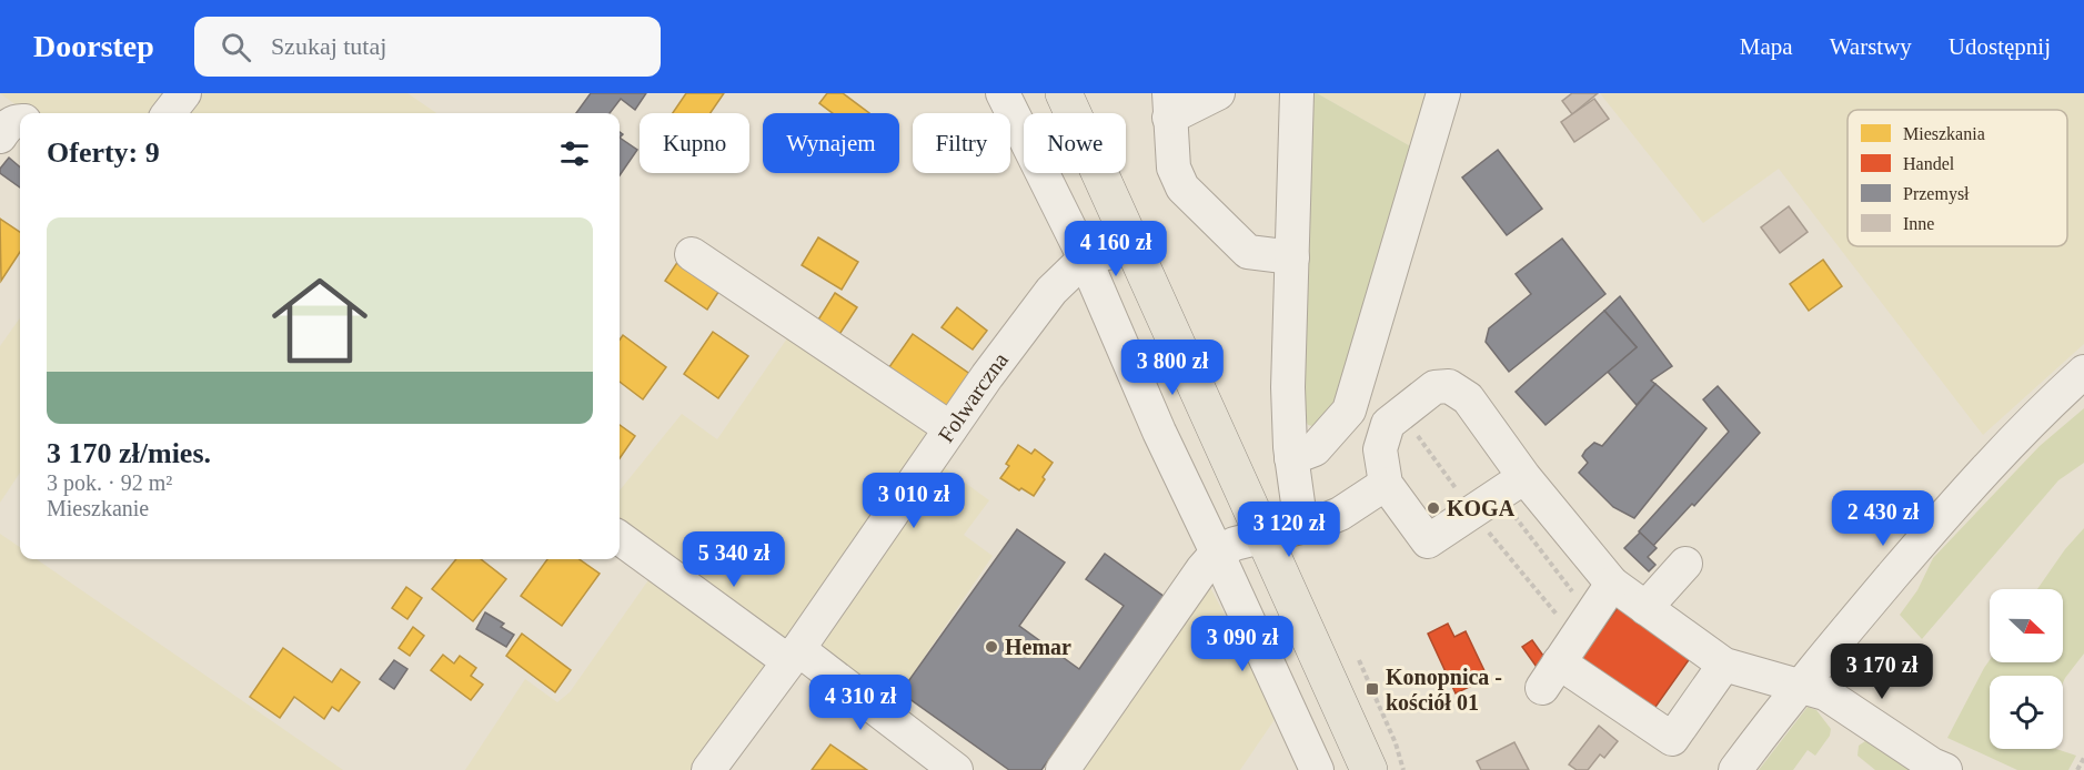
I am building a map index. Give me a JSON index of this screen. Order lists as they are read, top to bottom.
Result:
{
  "streets": {
    "street": ["Folwarczna"]
  },
  "places": {
    "other": ["KOGA", "Hemar"],
    "transit": ["Konopnica - kościół 01"]
  },
  "legend": [
    "Mieszkania",
    "Handel",
    "Przemysł",
    "Inne"
  ],
  "north": "right",
  "page": {
    "header": "Doorstep",
    "search": "Szukaj tutaj",
    "nav": ["Mapa", "Warstwy", "Udostępnij"],
    "chip": [
      "Kupno",
      "Wynajem",
      "Filtry",
      "Nowe"
    ],
    "heading": "Oferty: 9",
    "list": [
      {
        "name": "3 170 zł/mies.",
        "note": "3 pok. · 92 m² · Mieszkanie"
      }
    ],
    "price": [
      "4 160 zł",
      "3 800 zł",
      "3 010 zł",
      "2 430 zł",
      "3 120 zł",
      "5 340 zł",
      "3 090 zł",
      "3 170 zł",
      "4 310 zł"
    ]
  }
}
